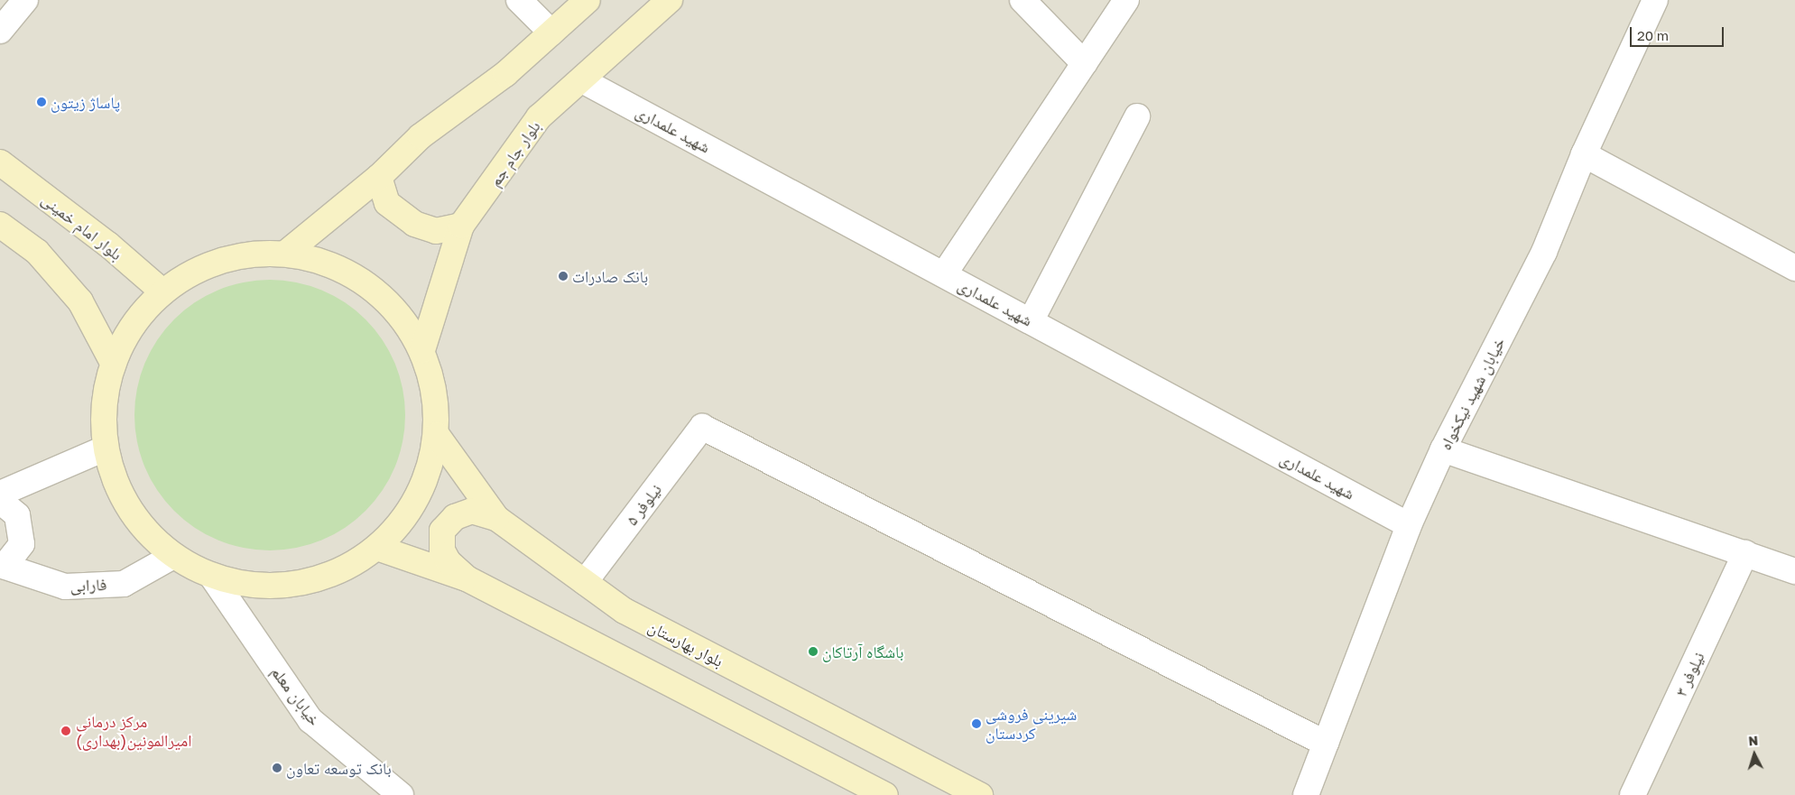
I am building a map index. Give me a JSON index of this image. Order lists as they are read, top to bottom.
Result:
{
  "streets": {
    "main road": ["بلوار جام جم", "بلوار امام خمینی", "بلوار بهارستان"],
    "street": [
      "شهید علمداری",
      "خیابان شهید نیکخواه",
      "نیلوفر ۵",
      "فارابی",
      "نیلوفر ۳",
      "خیابان معلم"
    ]
  },
  "crossings": [
    ["شهید علمداری", "بلوار جام جم"],
    ["شهید علمداری", "خیابان شهید نیکخواه"],
    ["خیابان شهید نیکخواه", "نیلوفر ۵"],
    ["نیلوفر ۵", "بلوار بهارستان"]
  ],
  "places": [
    "پاساژ زیتون",
    "بانک صادرات",
    "باشگاه آرتاکان",
    "شیرینی فروشی کردستان",
    "مرکز درمانی امیرالمونین(بهداری)",
    "بانک توسعه تعاون"
  ],
  "scale_bar": "20 m",
  "north": "top"
}
